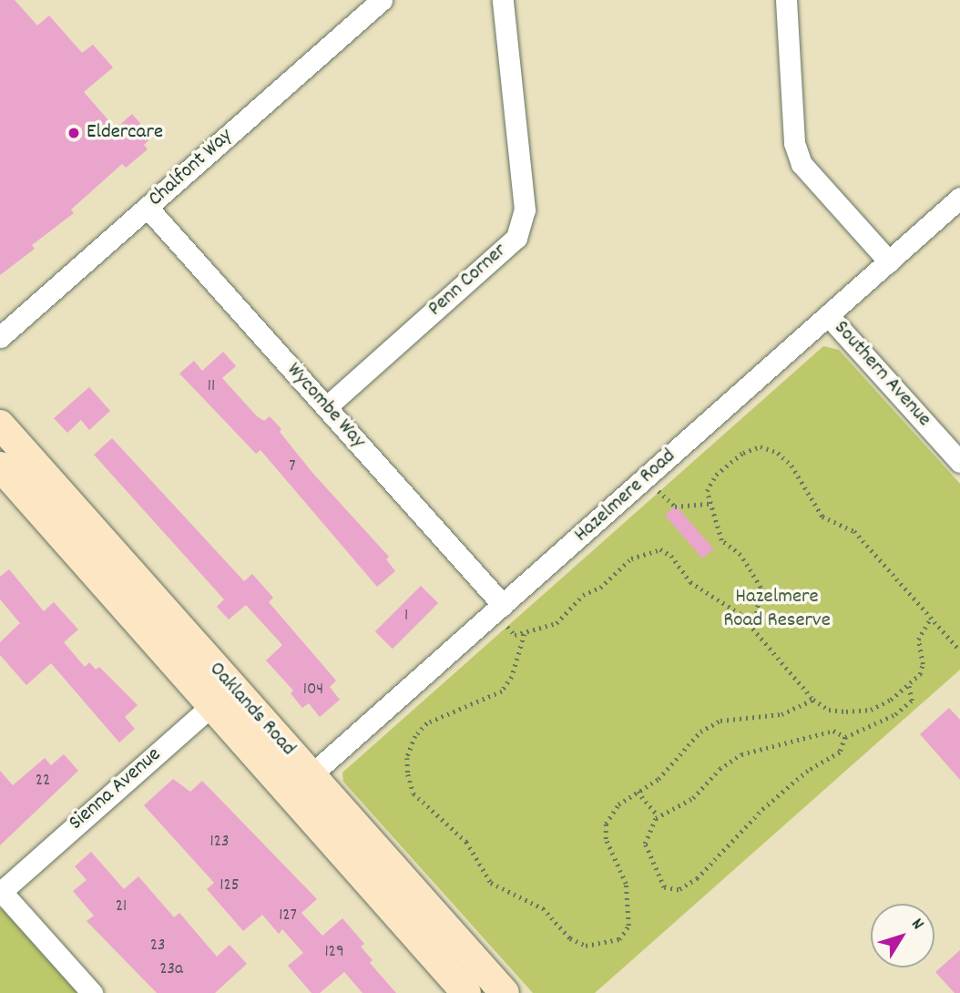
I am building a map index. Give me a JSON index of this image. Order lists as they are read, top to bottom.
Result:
{
  "streets": {
    "main road": ["Oaklands Road"],
    "street": [
      "Chalfont Way",
      "Penn Corner",
      "Southern Avenue",
      "Wycombe Way",
      "Hazelmere Road",
      "Sienna Avenue"
    ]
  },
  "crossings": [
    ["Chalfont Way", "Wycombe Way"],
    ["Penn Corner", "Wycombe Way"],
    ["Southern Avenue", "Hazelmere Road"],
    ["Wycombe Way", "Hazelmere Road"],
    ["Hazelmere Road", "Oaklands Road"],
    ["Oaklands Road", "Sienna Avenue"]
  ],
  "parks": ["Hazelmere Road Reserve"],
  "places": ["Eldercare"],
  "house_numbers": [
    "11",
    "7",
    "1",
    "104",
    "22",
    "123",
    "125",
    "21",
    "127",
    "23",
    "129",
    "23a"
  ],
  "north": "top right"
}
